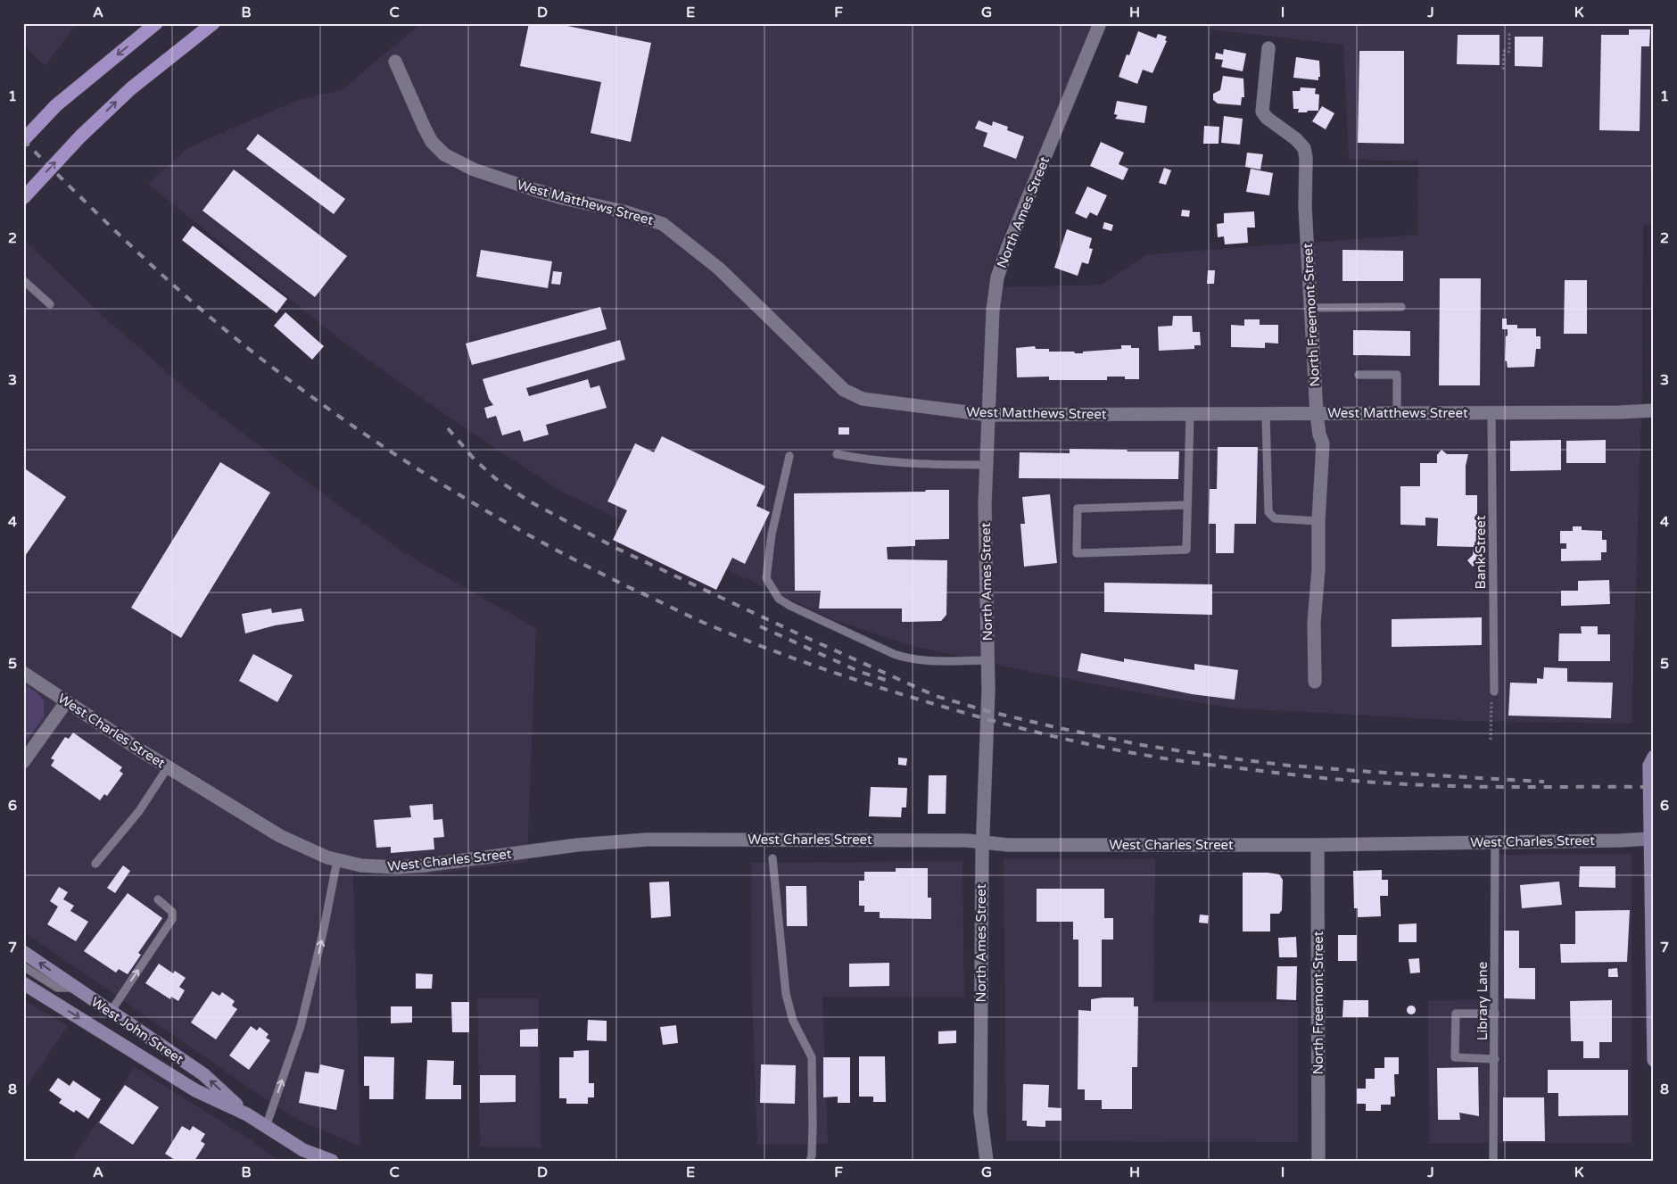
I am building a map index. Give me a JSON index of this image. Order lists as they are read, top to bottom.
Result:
{
  "streets": {
    "main road": ["West John Street"],
    "street": [
      "West Matthews Street",
      "North Ames Street",
      "North Freemont Street",
      "West Charles Street"
    ],
    "lane": ["Bank Street", "Library Lane"]
  },
  "crossings": [
    ["West Matthews Street", "North Ames Street"],
    ["West Matthews Street", "North Freemont Street"],
    ["West Matthews Street", "Bank Street"],
    ["North Ames Street", "West Charles Street"],
    ["North Freemont Street", "West Charles Street"],
    ["West Charles Street", "Library Lane"]
  ],
  "grid": {
    "columns": [
      "A",
      "B",
      "C",
      "D",
      "E",
      "F",
      "G",
      "H",
      "I",
      "J",
      "K"
    ],
    "rows": [
      "1",
      "2",
      "3",
      "4",
      "5",
      "6",
      "7",
      "8"
    ]
  }
}
